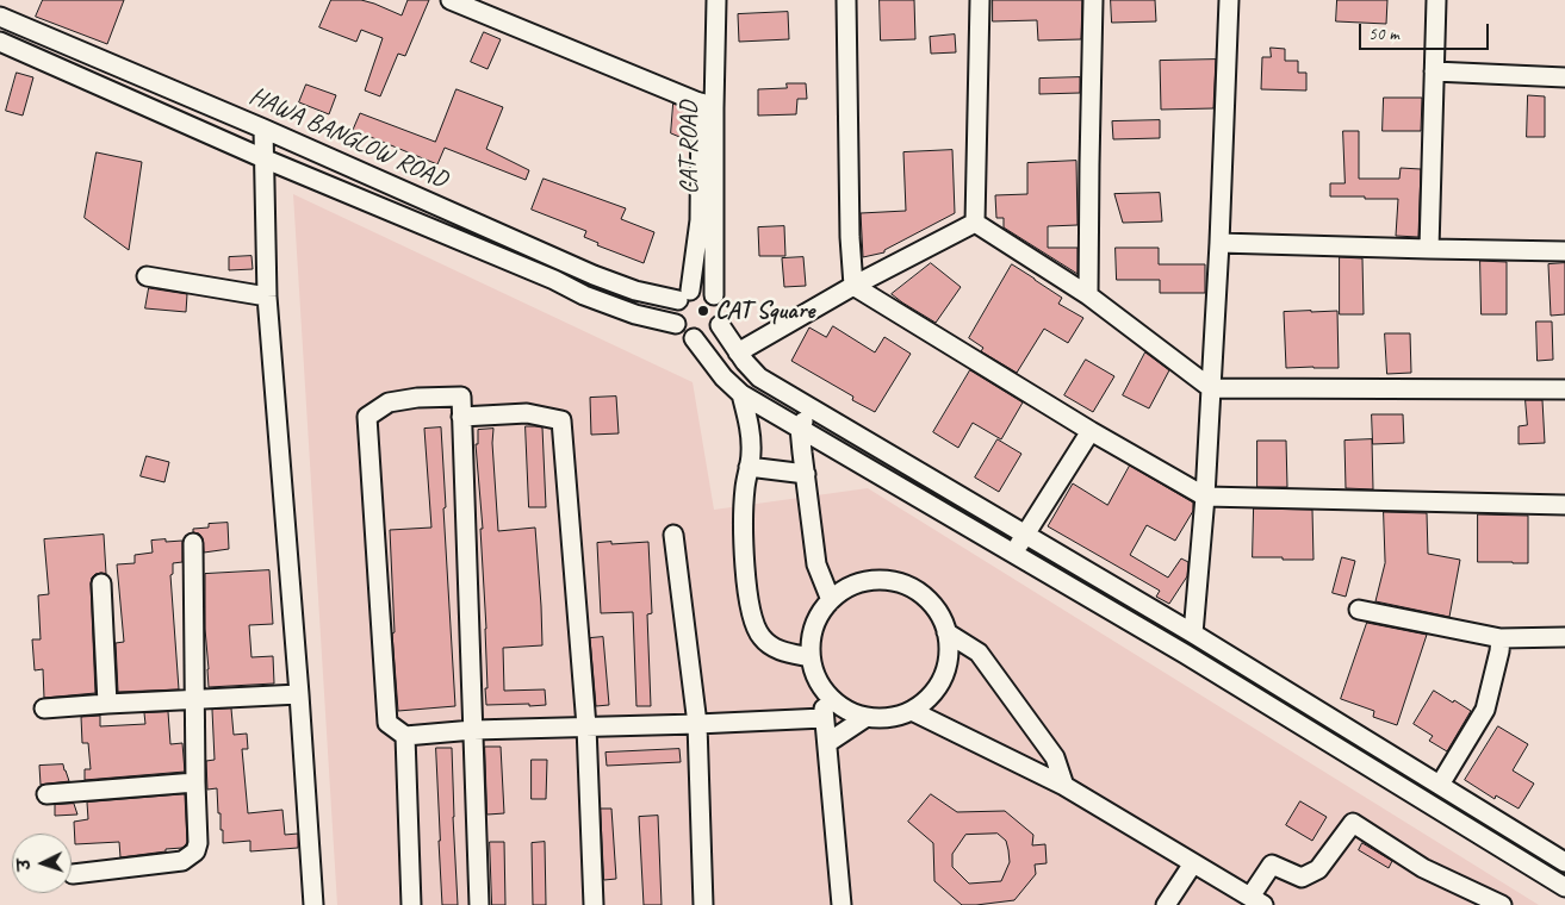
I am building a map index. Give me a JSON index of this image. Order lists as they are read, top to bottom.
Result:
{
  "streets": {
    "street": ["HAWA BANGLOW ROAD", "CAT ROAD"]
  },
  "crossings": [
    ["HAWA BANGLOW ROAD", "CAT ROAD"]
  ],
  "places": ["CAT Square"],
  "scale_bar": "50 m",
  "north": "left"
}
